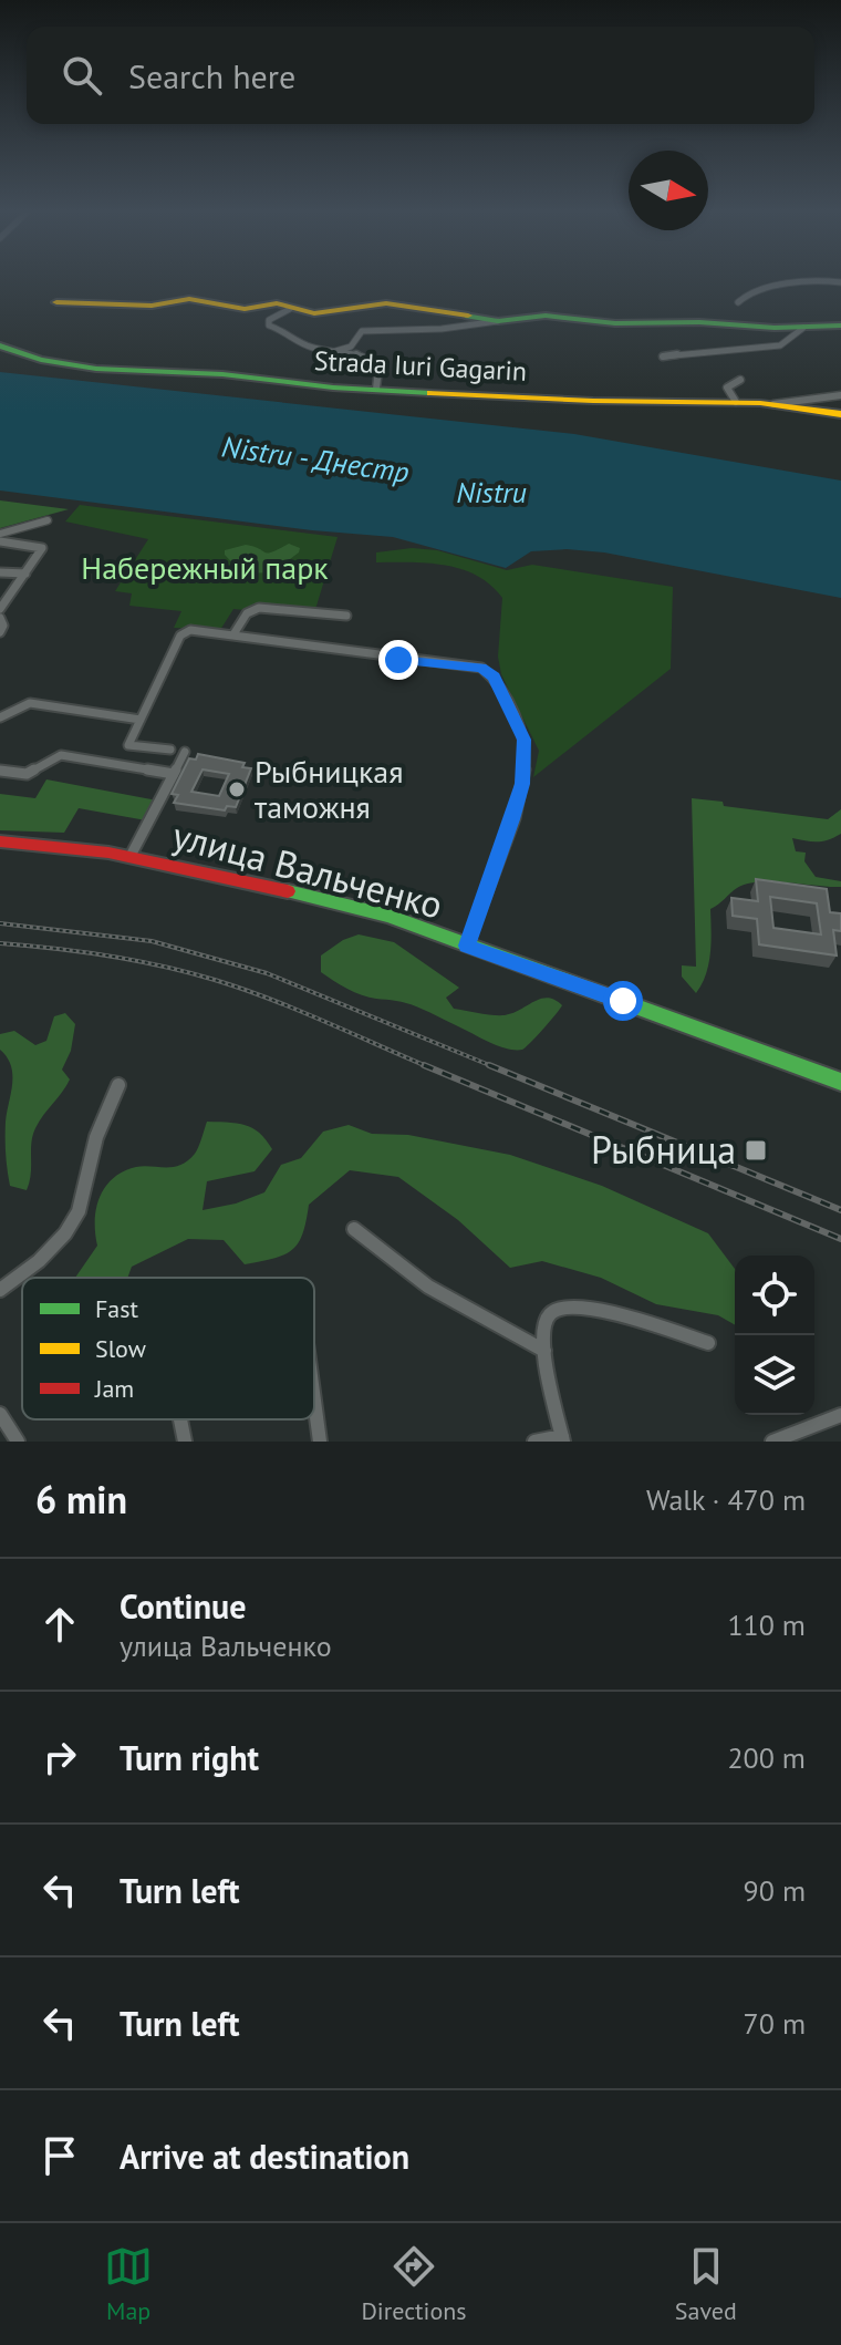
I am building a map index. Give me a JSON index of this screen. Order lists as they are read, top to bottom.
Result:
{
  "streets": {
    "main road": ["Strada Iuri Gagarin", "улица Вальченко"]
  },
  "water": ["Nistru - Днестр", "Nistru"],
  "parks": ["Набережный парк"],
  "places": {
    "other": ["Рыбницкая таможня"],
    "transit": ["Рыбница"]
  },
  "legend": ["Fast", "Slow", "Jam"],
  "north": "right",
  "page": {
    "search": "Search here",
    "heading": ["6 min", "Walk · 470 m"],
    "list": [
      ["Continue", "улица Вальченко", "110 m"],
      ["Turn right", "200 m"],
      ["Turn left", "90 m"],
      ["Turn left", "70 m"],
      "Arrive at destination"
    ],
    "nav": ["Map", "Directions", "Saved"]
  }
}
